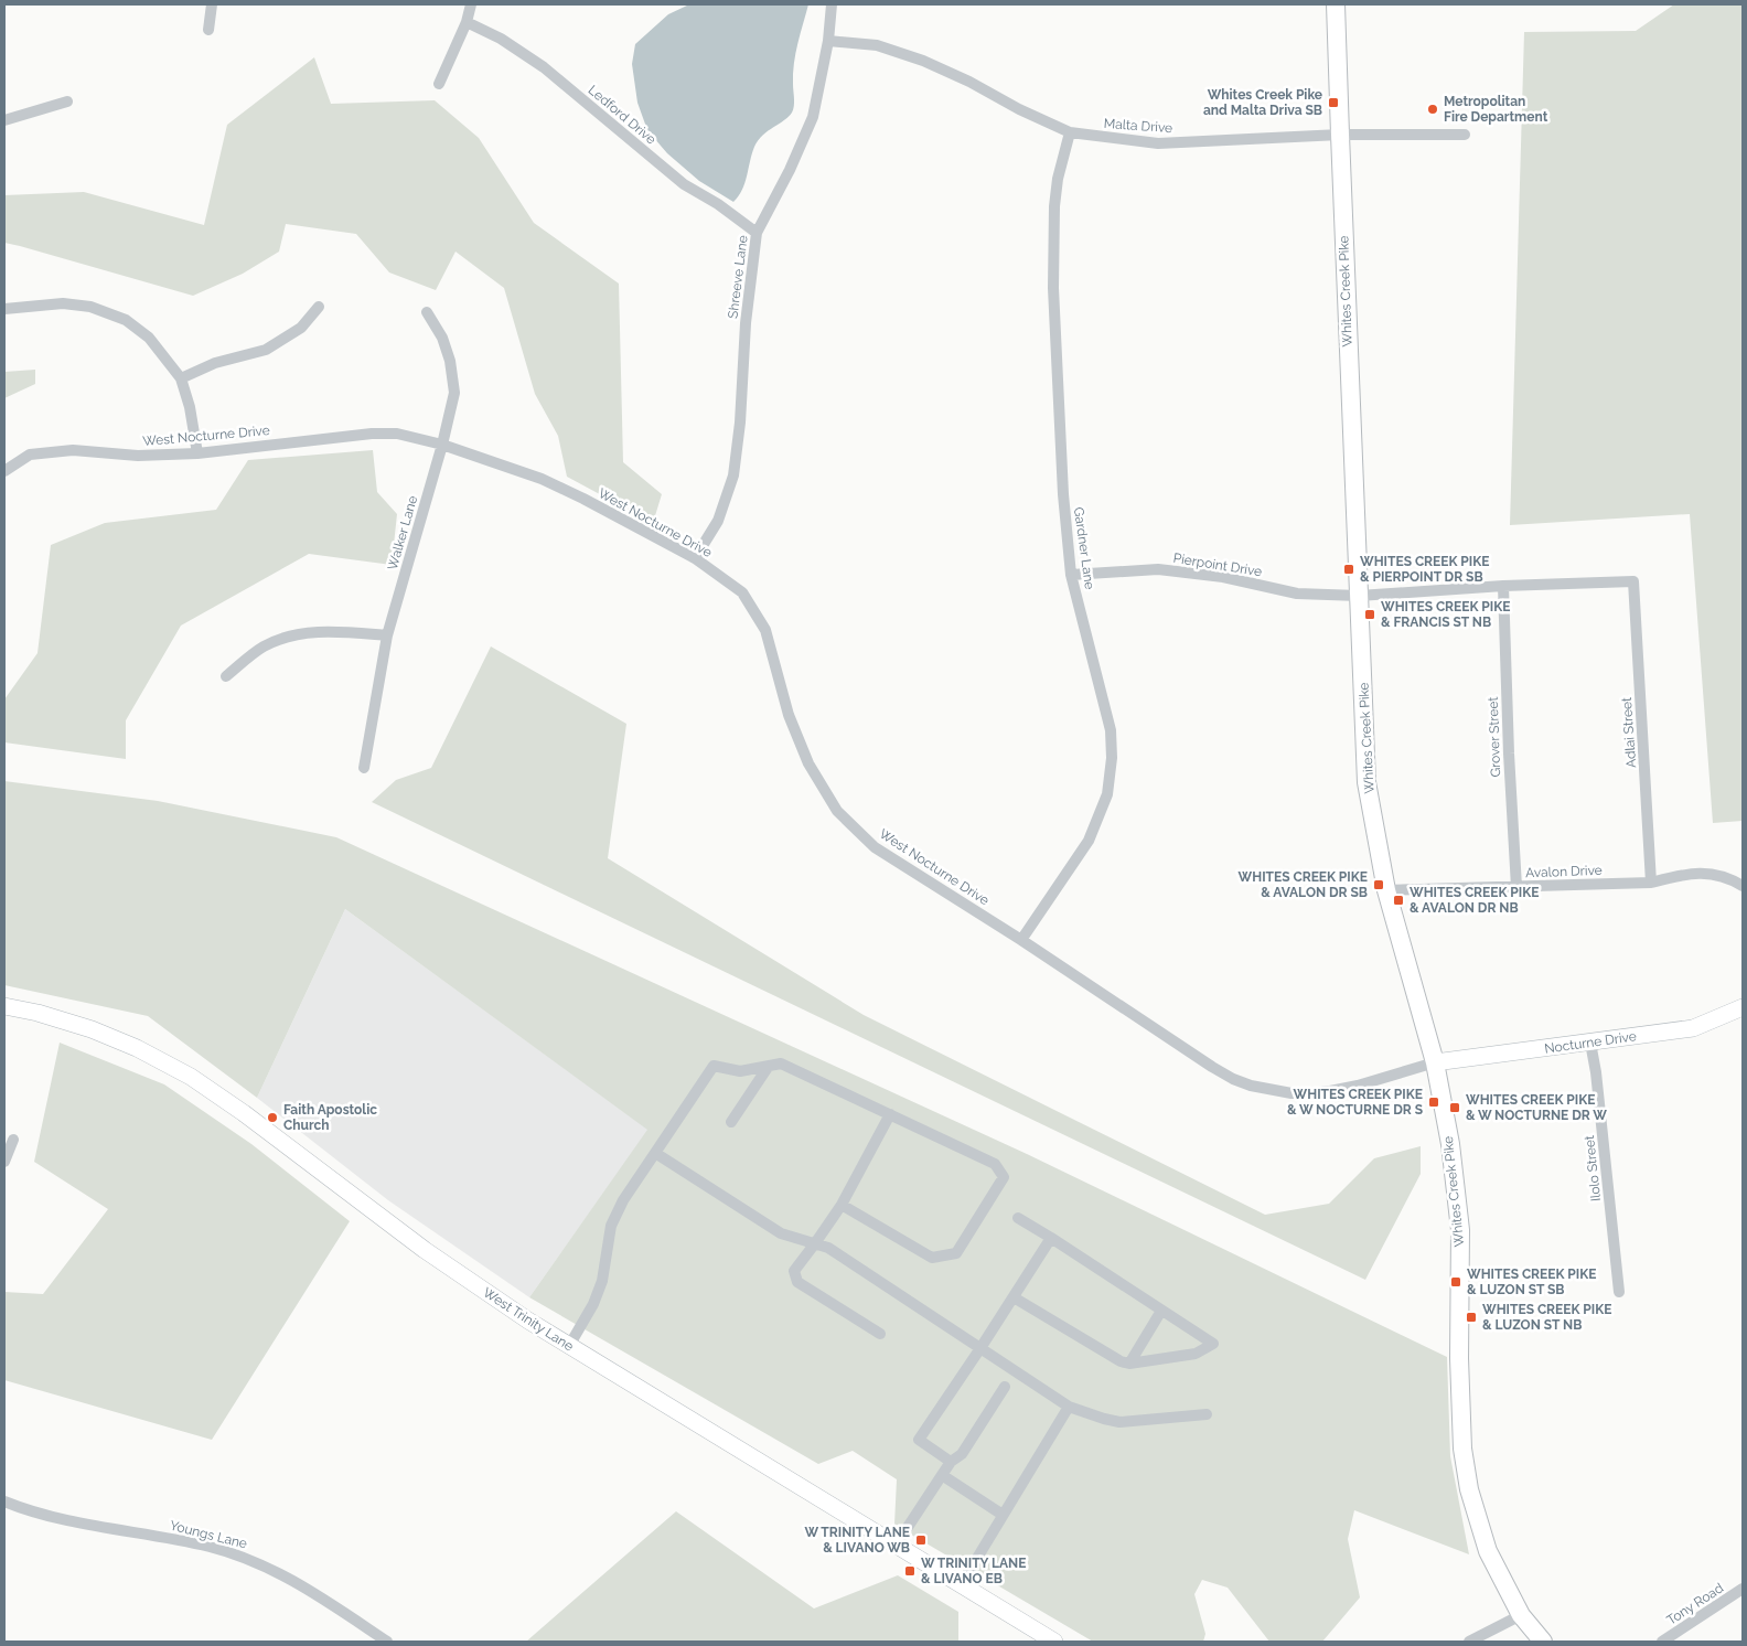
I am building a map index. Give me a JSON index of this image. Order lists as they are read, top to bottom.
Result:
{
  "streets": {
    "main road": ["Whites Creek Pike", "Nocturne Drive", "West Trinity Lane"],
    "street": [
      "Ledford Drive",
      "Malta Drive",
      "Shreeve Lane",
      "West Nocturne Drive",
      "Walker Lane",
      "Gardner Lane",
      "Pierpoint Drive",
      "Adlai Street",
      "Grover Street",
      "Avalon Drive",
      "Ilolo Street",
      "Youngs Lane",
      "Tony Road"
    ]
  },
  "crossings": [
    ["Ledford Drive", "Shreeve Lane"],
    ["Malta Drive", "Shreeve Lane"],
    ["Malta Drive", "Whites Creek Pike"],
    ["Malta Drive", "Gardner Lane"],
    ["Shreeve Lane", "West Nocturne Drive"],
    ["Whites Creek Pike", "West Nocturne Drive"],
    ["Whites Creek Pike", "Pierpoint Drive"],
    ["Whites Creek Pike", "Avalon Drive"],
    ["Whites Creek Pike", "Nocturne Drive"],
    ["West Nocturne Drive", "Walker Lane"],
    ["West Nocturne Drive", "Gardner Lane"],
    ["West Nocturne Drive", "Nocturne Drive"],
    ["Gardner Lane", "Pierpoint Drive"],
    ["Pierpoint Drive", "Adlai Street"],
    ["Pierpoint Drive", "Grover Street"],
    ["Adlai Street", "Avalon Drive"],
    ["Grover Street", "Avalon Drive"],
    ["Nocturne Drive", "Ilolo Street"]
  ],
  "places": {
    "transit": [
      "Whites Creek Pike and Malta Driva SB",
      "WHITES CREEK PIKE & PIERPOINT DR SB",
      "WHITES CREEK PIKE & FRANCIS ST NB",
      "WHITES CREEK PIKE & AVALON DR SB",
      "WHITES CREEK PIKE & AVALON DR NB",
      "WHITES CREEK PIKE & W NOCTURNE DR S",
      "WHITES CREEK PIKE & W NOCTURNE DR W",
      "WHITES CREEK PIKE & LUZON ST SB",
      "WHITES CREEK PIKE & LUZON ST NB",
      "W TRINITY LANE & LIVANO WB",
      "W TRINITY LANE & LIVANO EB"
    ],
    "other": ["Metropolitan Fire Department", "Faith Apostolic Church"]
  }
}
